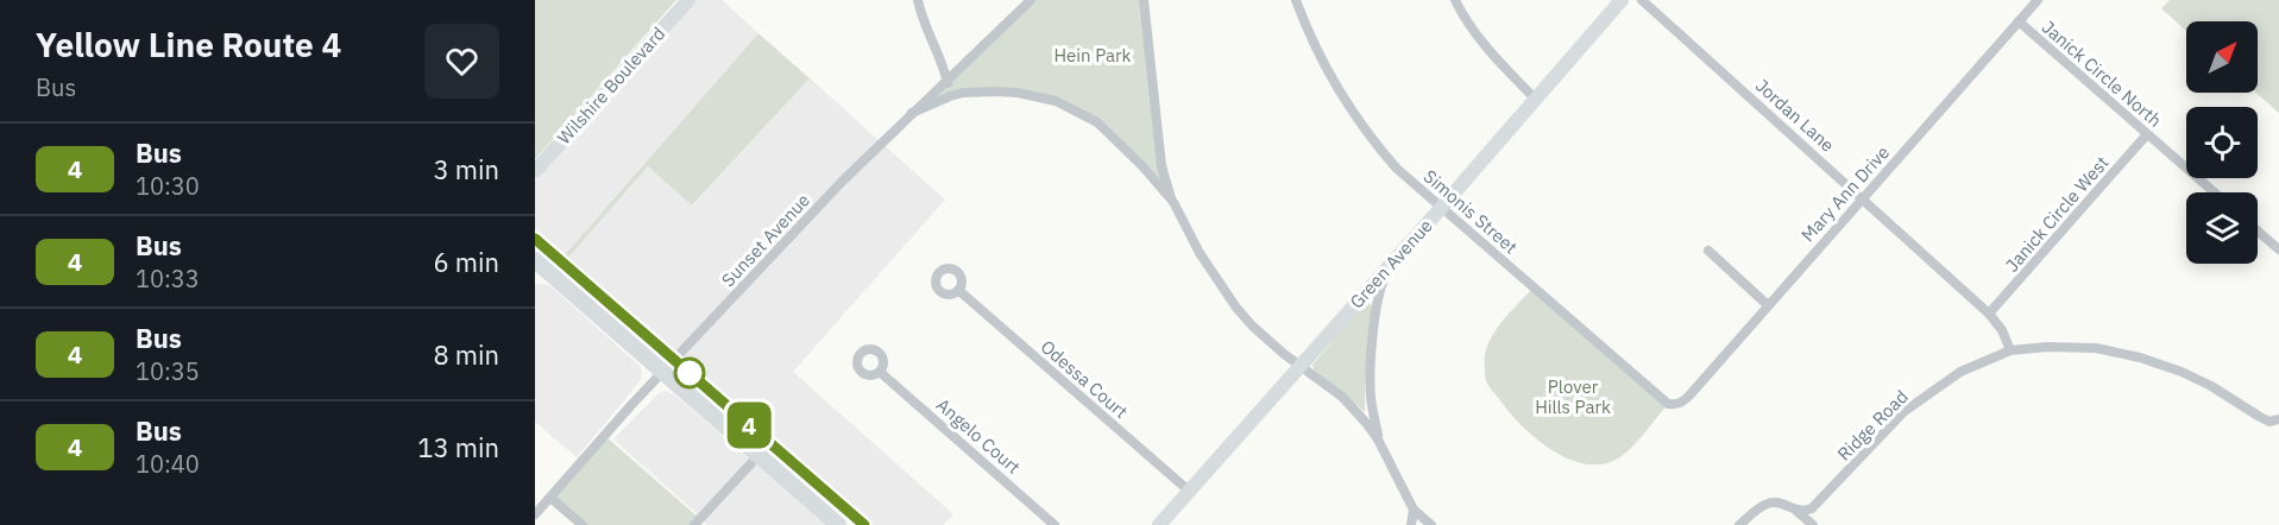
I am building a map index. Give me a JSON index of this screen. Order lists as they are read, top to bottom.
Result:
{
  "streets": {
    "street": [
      "Janick Circle North",
      "Wilshire Boulevard",
      "Jordan Lane",
      "Mary Ann Drive",
      "Simonis Street",
      "Janick Circle West",
      "Sunset Avenue",
      "Green Avenue",
      "Odessa Court",
      "Ridge Road",
      "Angelo Court"
    ]
  },
  "crossings": [
    ["Janick Circle North", "Mary Ann Drive"],
    ["Janick Circle North", "Janick Circle West"],
    ["Jordan Lane", "Mary Ann Drive"],
    ["Jordan Lane", "Janick Circle West"],
    ["Jordan Lane", "Ridge Road"],
    ["Mary Ann Drive", "Simonis Street"],
    ["Simonis Street", "Green Avenue"],
    ["Green Avenue", "Odessa Court"]
  ],
  "parks": ["Hein Park", "Plover Hills Park"],
  "lines": ["bus line 4"],
  "north": "top right",
  "page": {
    "heading": ["Yellow Line Route 4", "Bus"],
    "on_map": "4",
    "list": [
      {
        "mark": "4",
        "name": "Bus",
        "note": "10:30",
        "value": "3 min"
      },
      {
        "mark": "4",
        "name": "Bus",
        "note": "10:33",
        "value": "6 min"
      },
      {
        "mark": "4",
        "name": "Bus",
        "note": "10:35",
        "value": "8 min"
      },
      {
        "mark": "4",
        "name": "Bus",
        "note": "10:40",
        "value": "13 min"
      }
    ]
  }
}
